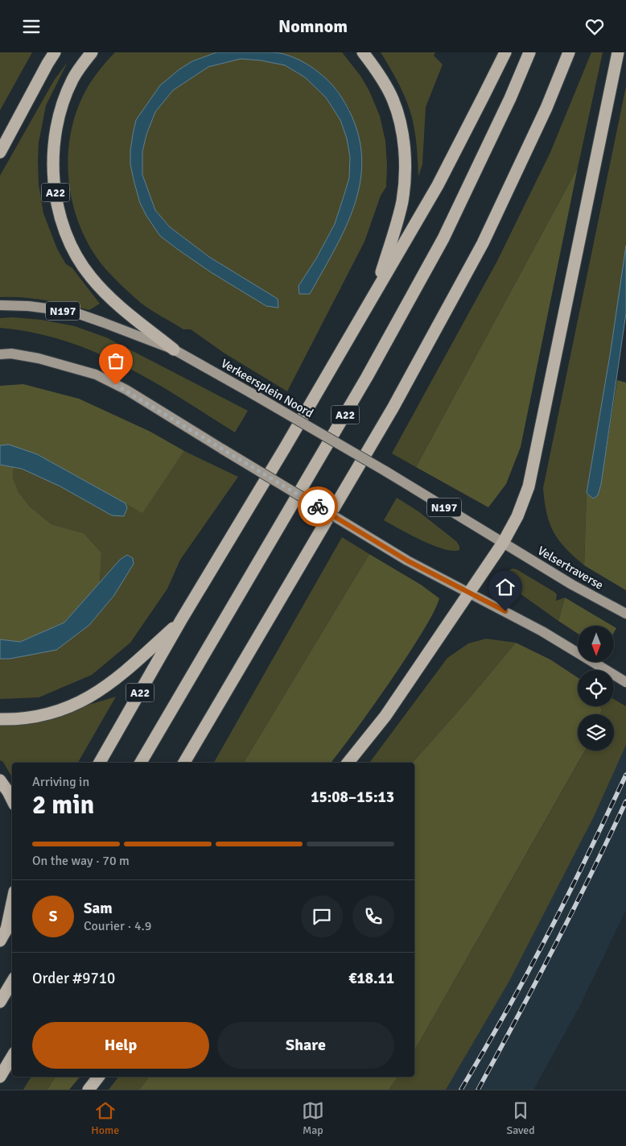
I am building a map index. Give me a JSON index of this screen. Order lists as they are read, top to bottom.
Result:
{
  "streets": {
    "highway": ["A22"],
    "main road": ["N197", "Verkeersplein Noord", "Velsertraverse"]
  },
  "crossings": [
    ["A22", "Verkeersplein Noord"],
    ["Verkeersplein Noord", "Velsertraverse"]
  ],
  "north": "bottom",
  "page": {
    "header": "Nomnom",
    "heading": ["2 min", "Arriving in", "15:08–15:13"],
    "panel": [
      "Sam",
      "Courier · 4.9",
      "Order #9710",
      "€18.11"
    ],
    "bar": "On the way · 70 m",
    "round": "S",
    "buttons": ["Help", "Share"],
    "tabs": ["Home", "Map", "Saved"]
  }
}
